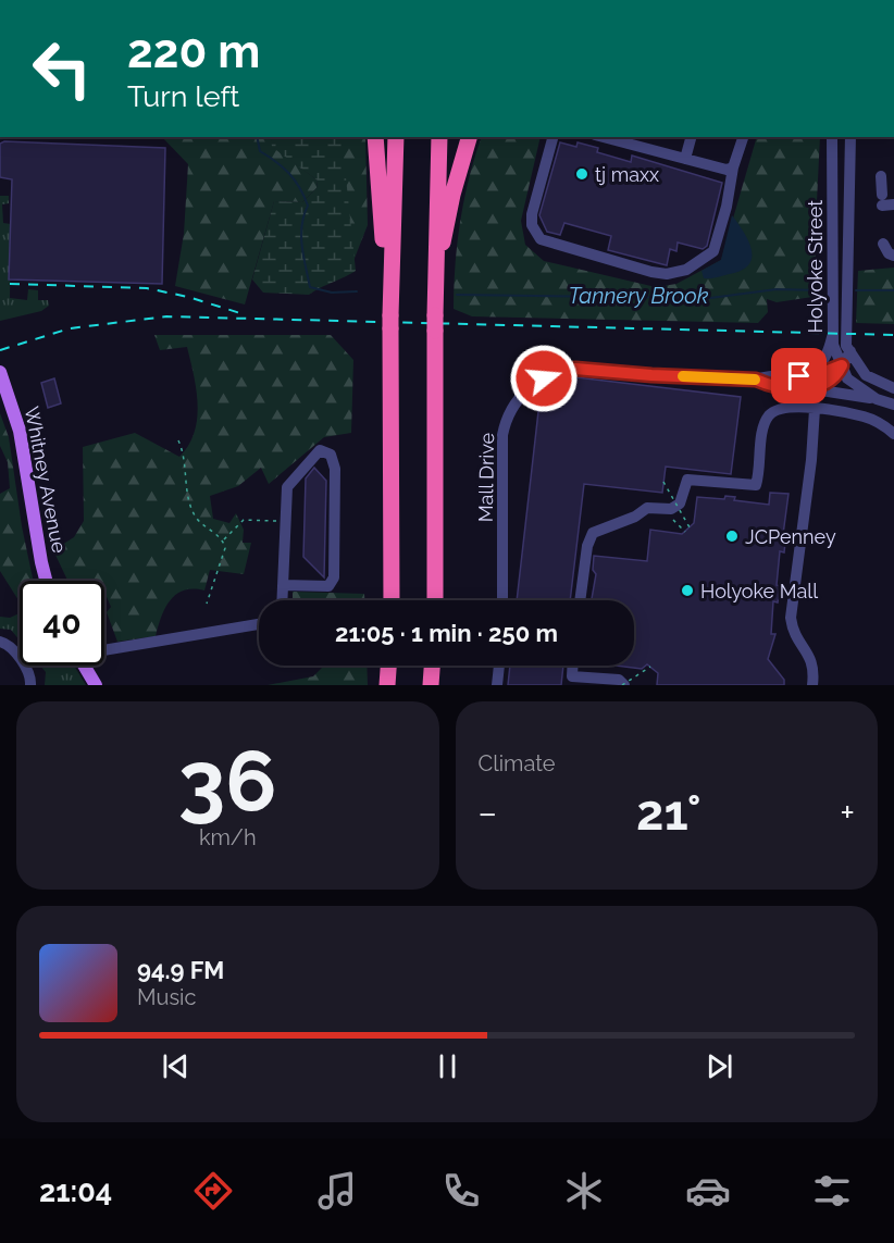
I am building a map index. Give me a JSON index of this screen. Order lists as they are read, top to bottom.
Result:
{
  "streets": {
    "main road": ["Whitney Avenue"],
    "street": ["Holyoke Street", "Mall Drive"]
  },
  "crossings": [
    ["Holyoke Street", "Mall Drive"]
  ],
  "water": ["Tannery Brook"],
  "places": ["tj maxx", "JCPenney", "Holyoke Mall"],
  "page": {
    "turn": ["220 m", "Turn left"],
    "limit": "40",
    "trip": "21:05 · 1 min · 250 m",
    "tile": [
      ["36", "km/h"],
      "Climate"
    ],
    "heat": ["−", "21°", "+"],
    "song": ["94.9 FM", "Music"],
    "tabs": "21:04"
  }
}
